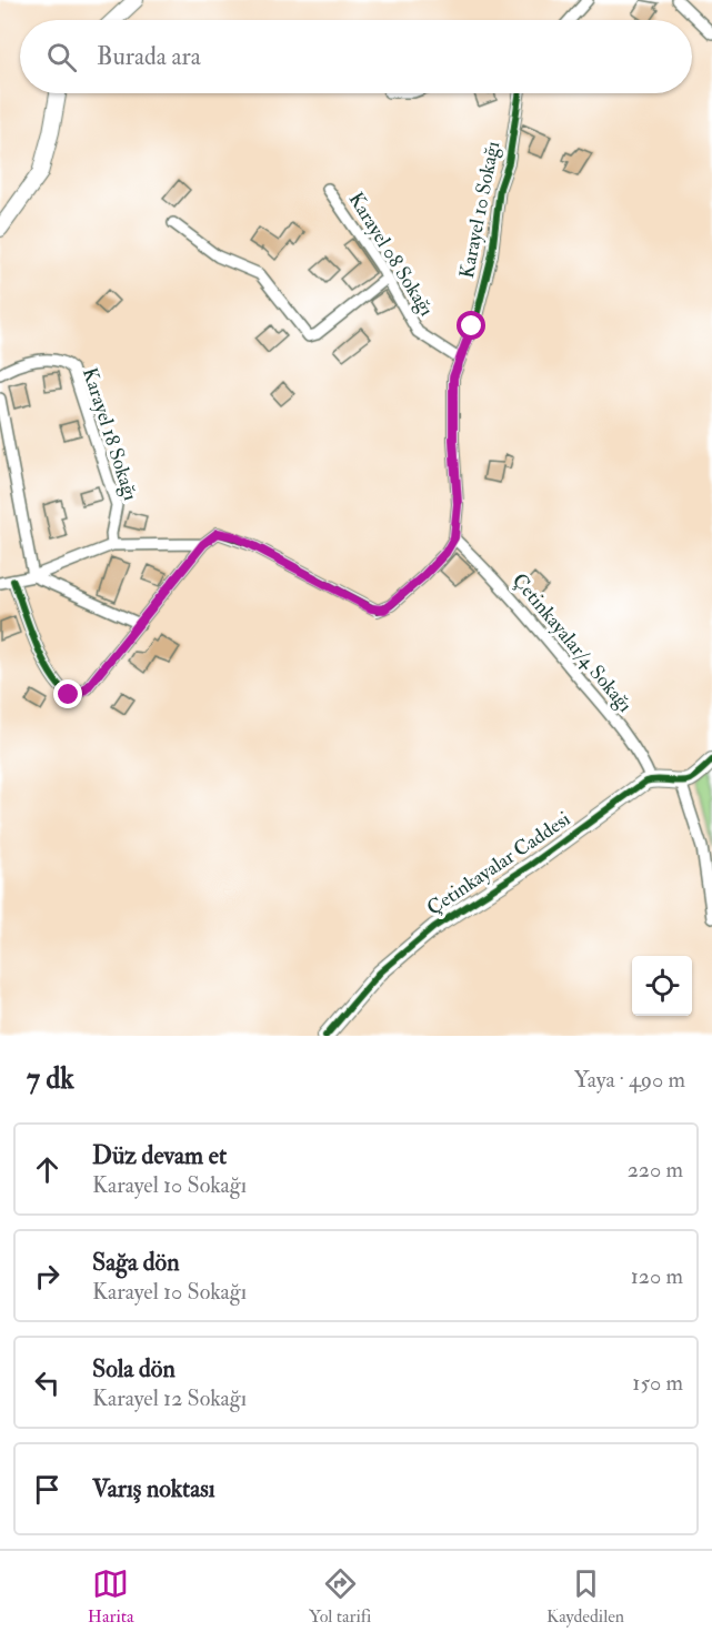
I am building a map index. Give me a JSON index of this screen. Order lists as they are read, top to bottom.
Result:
{
  "streets": {
    "street": [
      "Karayel 10 Sokağı",
      "Karayel 08 Sokağı",
      "Karayel 18 Sokağı",
      "Çetinkayalar/4 Sokağı",
      "Çetinkayalar Caddesi"
    ]
  },
  "crossings": [
    ["Karayel 10 Sokağı", "Karayel 08 Sokağı"],
    ["Karayel 10 Sokağı", "Çetinkayalar/4 Sokağı"],
    ["Çetinkayalar/4 Sokağı", "Çetinkayalar Caddesi"]
  ],
  "page": {
    "search": "Burada ara",
    "heading": ["7 dk", "Yaya · 490 m"],
    "list": [
      ["Düz devam et", "Karayel 10 Sokağı", "220 m"],
      ["Sağa dön", "Karayel 10 Sokağı", "120 m"],
      ["Sola dön", "Karayel 12 Sokağı", "150 m"],
      "Varış noktası"
    ],
    "nav": ["Harita", "Yol tarifi", "Kaydedilen"]
  }
}
